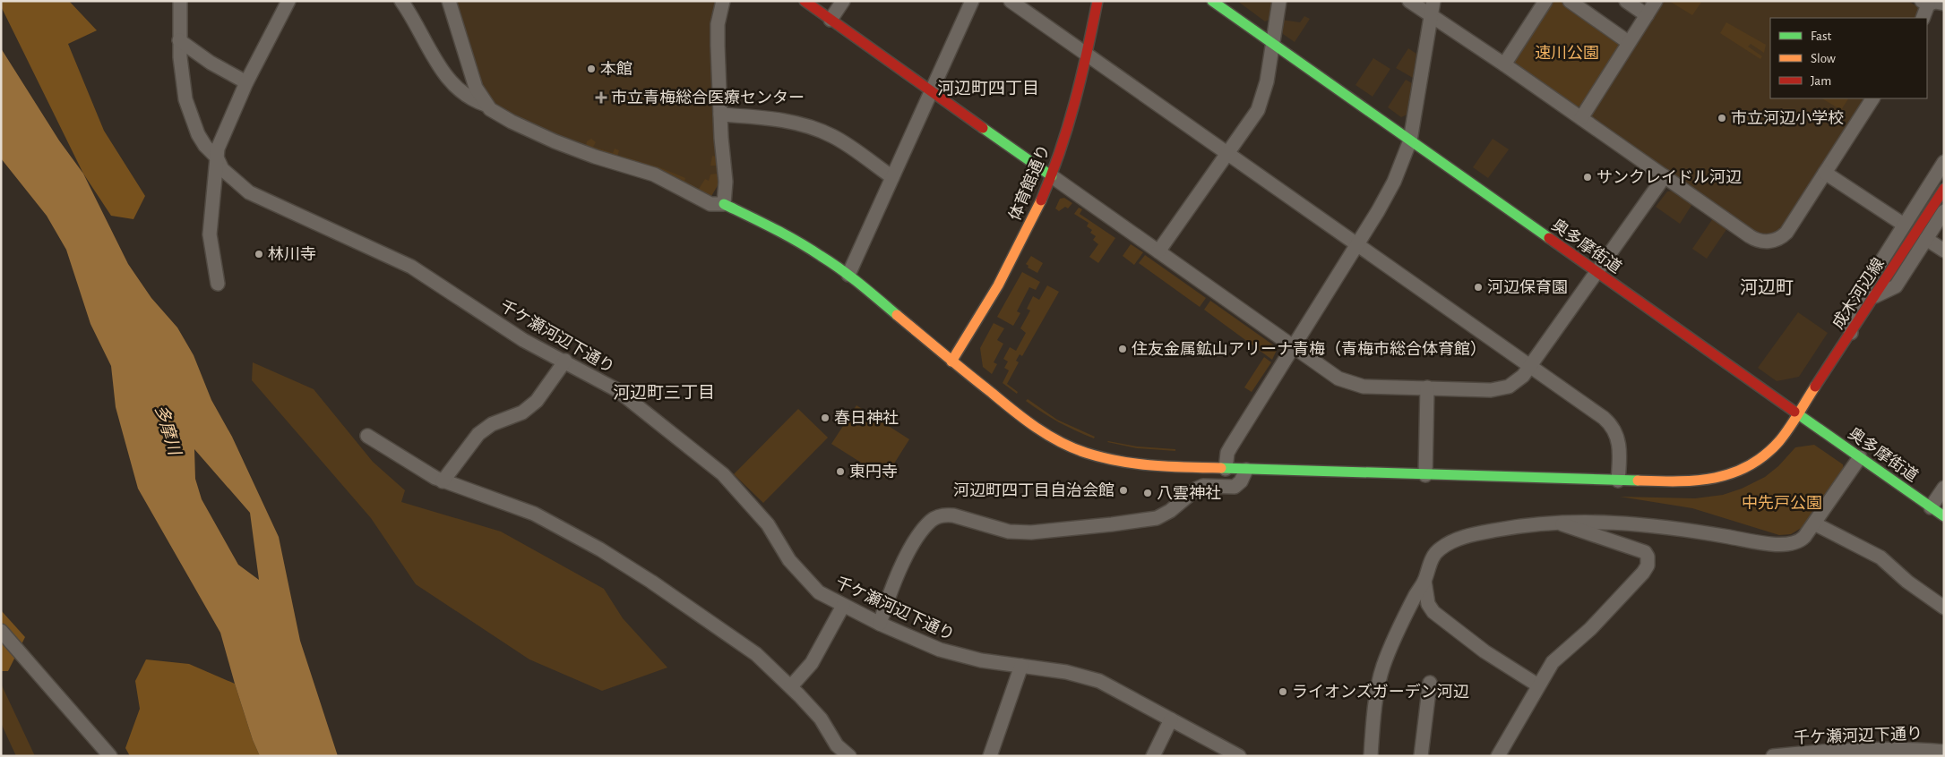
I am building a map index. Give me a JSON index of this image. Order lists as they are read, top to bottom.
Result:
{
  "streets": {
    "street": [
      "体育館通り",
      "奥多摩街道",
      "成木河辺線",
      "千ケ瀬河辺下通り"
    ]
  },
  "crossings": [
    ["体育館通り", "成木河辺線"],
    ["奥多摩街道", "成木河辺線"]
  ],
  "districts": ["河辺町四丁目", "河辺町", "河辺町三丁目"],
  "water": ["多摩川"],
  "parks": ["速川公園", "中先戸公園"],
  "places": {
    "other": [
      "本館",
      "市立河辺小学校",
      "サンクレイドル河辺",
      "林川寺",
      "河辺保育園",
      "住友金属鉱山アリーナ青梅（青梅市総合体育館）",
      "春日神社",
      "東円寺",
      "河辺町四丁目自治会館",
      "八雲神社",
      "ライオンズガーデン河辺"
    ],
    "health": ["市立青梅総合医療センター"]
  },
  "legend": ["Fast", "Slow", "Jam"]
}
